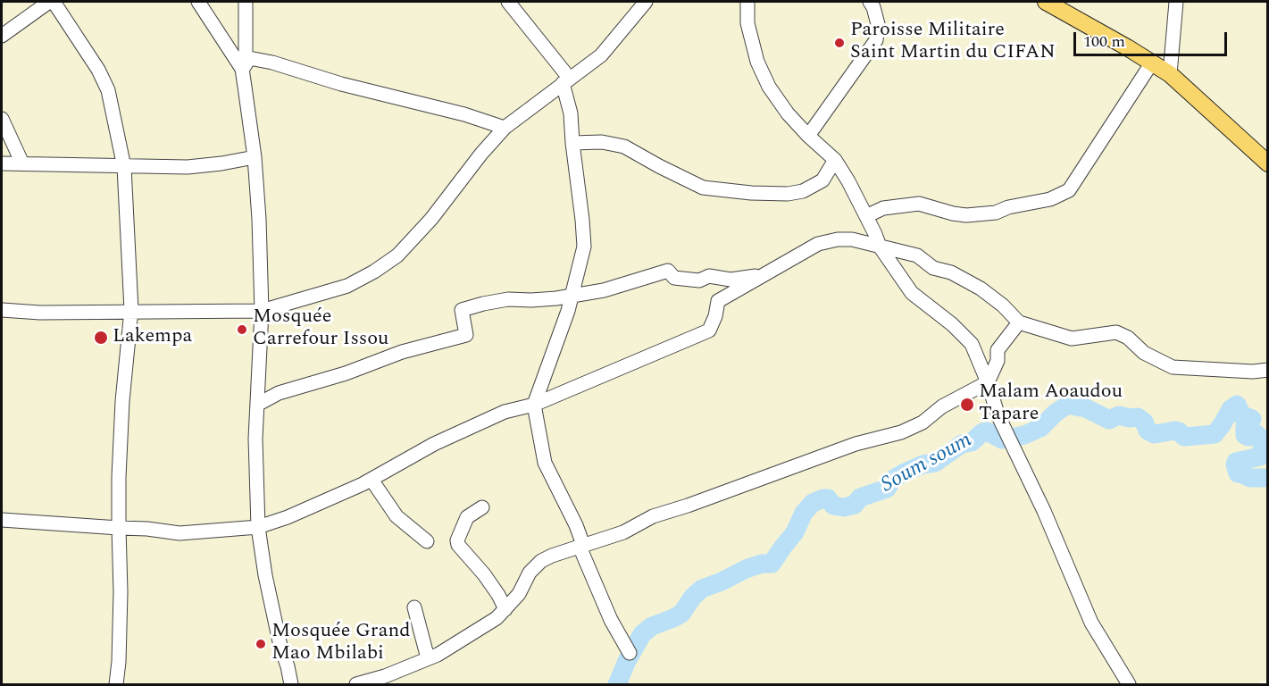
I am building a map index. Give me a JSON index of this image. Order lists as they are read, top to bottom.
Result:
{
  "water": ["Soum soum"],
  "places": [
    "Paroisse Militaire Saint Martin du CIFAN",
    "Mosquée Carrefour Issou",
    "Lakempa",
    "Malam Aoaudou Tapare",
    "Mosquée Grand Mao Mbilabi"
  ],
  "scale_bar": "100 m"
}
